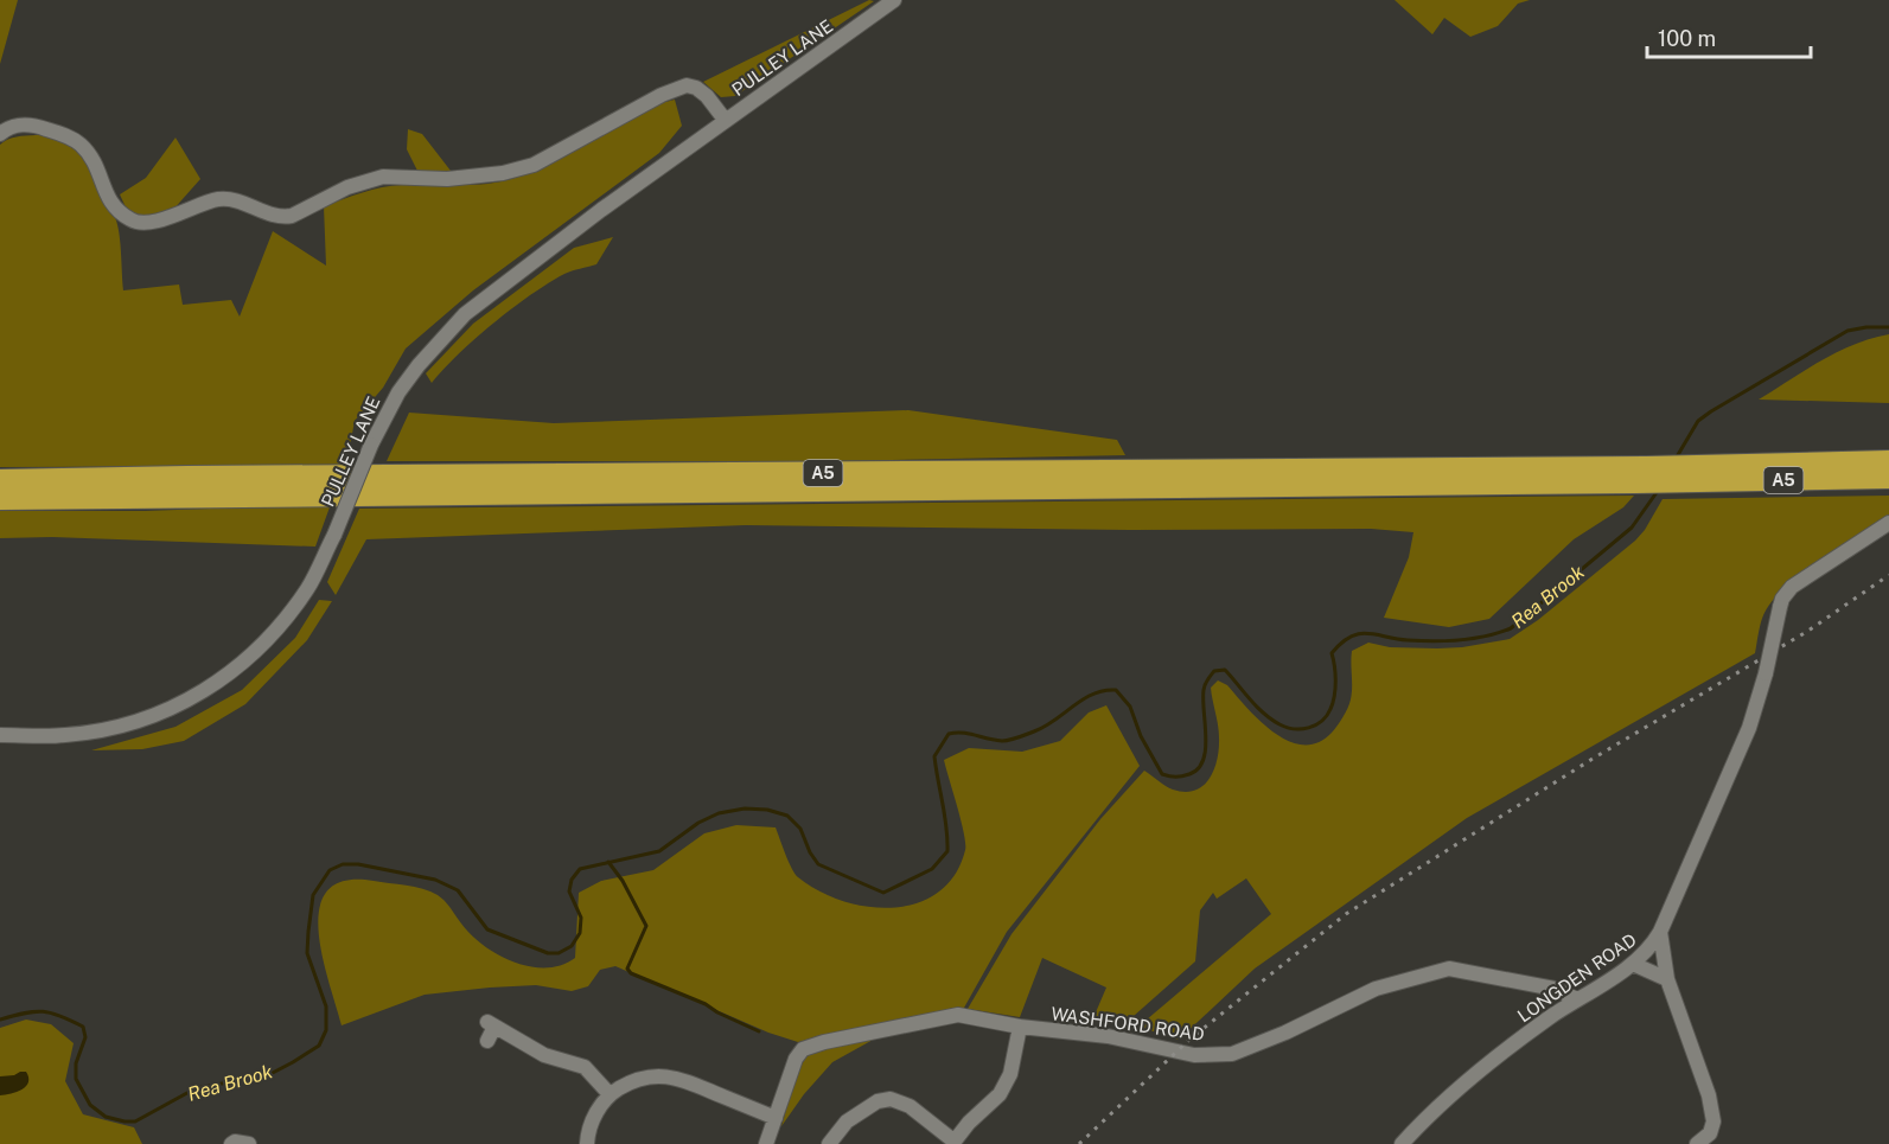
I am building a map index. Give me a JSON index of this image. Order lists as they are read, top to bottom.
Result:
{
  "streets": {
    "highway": ["A5"],
    "street": ["PULLEY LANE", "LONGDEN ROAD", "WASHFORD ROAD"]
  },
  "crossings": [
    ["LONGDEN ROAD", "WASHFORD ROAD"]
  ],
  "water": ["Rea Brook"],
  "scale_bar": "100 m"
}
